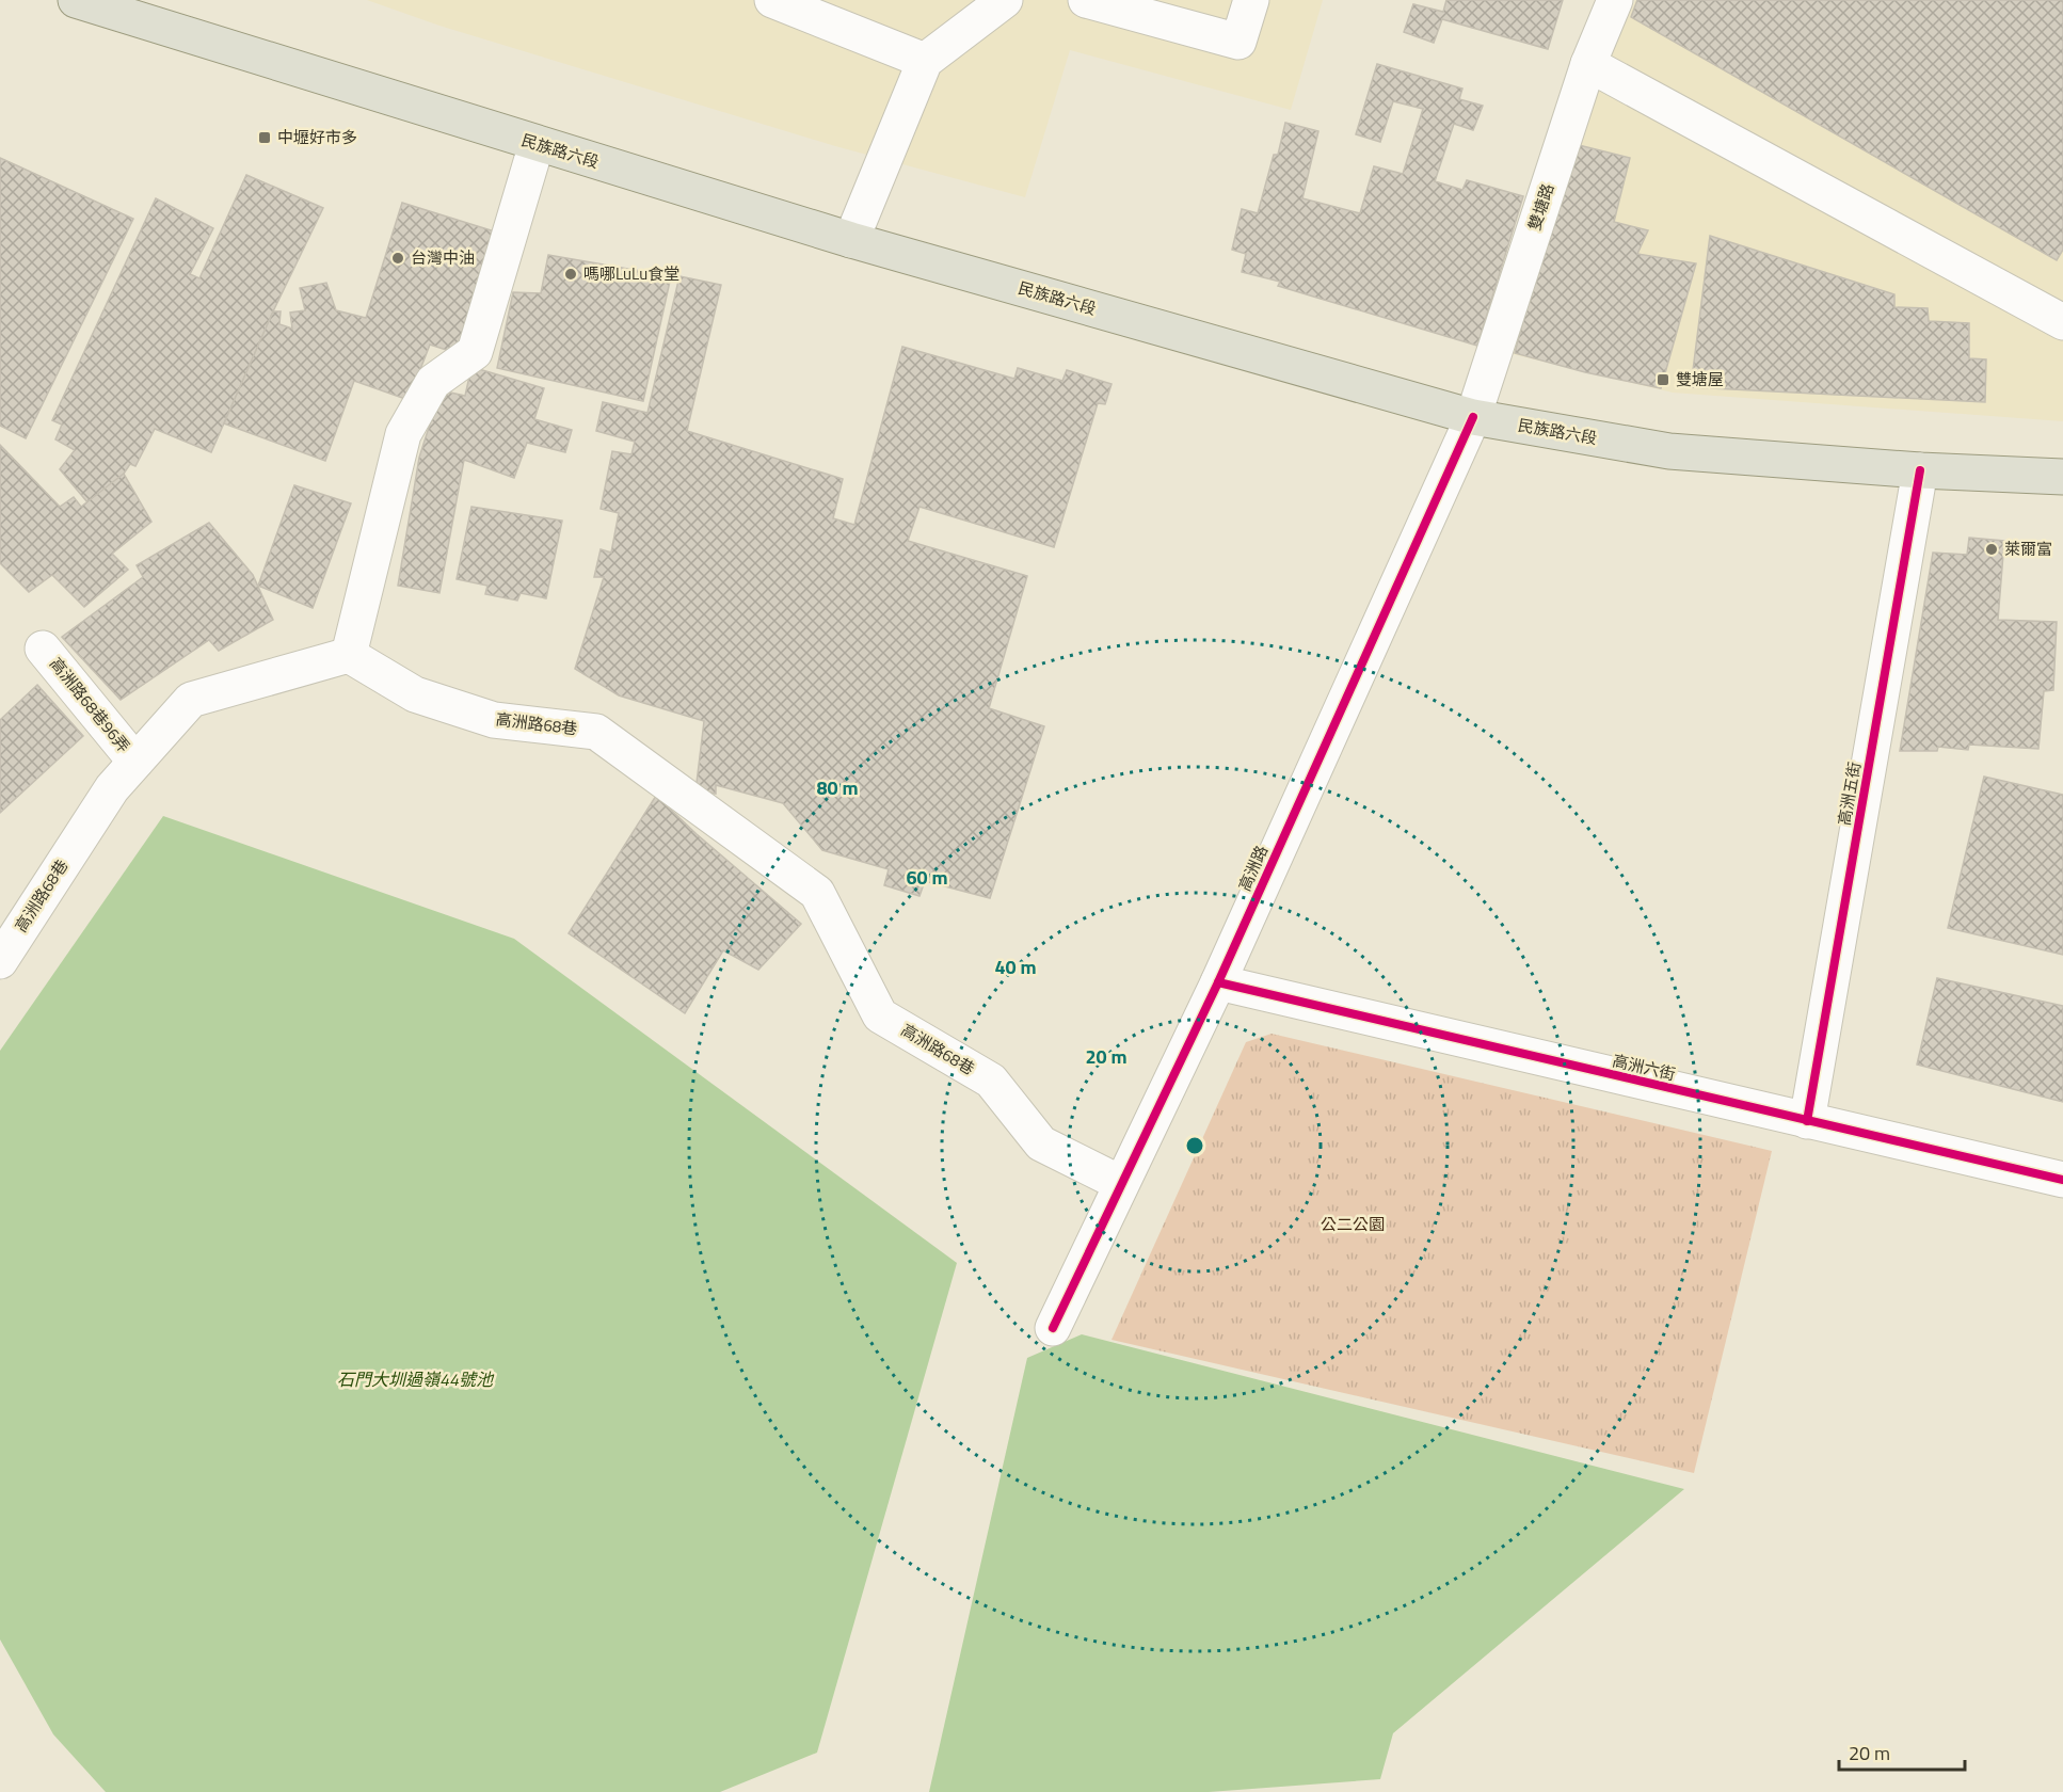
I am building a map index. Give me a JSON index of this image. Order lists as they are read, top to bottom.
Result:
{
  "streets": {
    "main road": ["民族路六段"],
    "street": [
      "雙塘路",
      "高洲路68巷96弄",
      "高洲路68巷",
      "高洲五街",
      "高洲路",
      "高洲六街"
    ]
  },
  "crossings": [
    ["民族路六段", "雙塘路"],
    ["民族路六段", "高洲五街"],
    ["民族路六段", "高洲路"],
    ["雙塘路", "高洲路"],
    ["高洲路68巷96弄", "高洲路68巷"],
    ["高洲路68巷", "高洲路"],
    ["高洲五街", "高洲六街"],
    ["高洲路", "高洲六街"]
  ],
  "water": ["石門大圳過嶺44號池"],
  "parks": ["公二公園"],
  "places": {
    "transit": ["中壢好市多", "雙塘屋"],
    "other": ["台灣中油", "嗎哪LuLu食堂", "萊爾富"]
  },
  "scale_bar": "20 m",
  "rings": [
    "80 m",
    "60 m",
    "40 m",
    "20 m"
  ]
}
